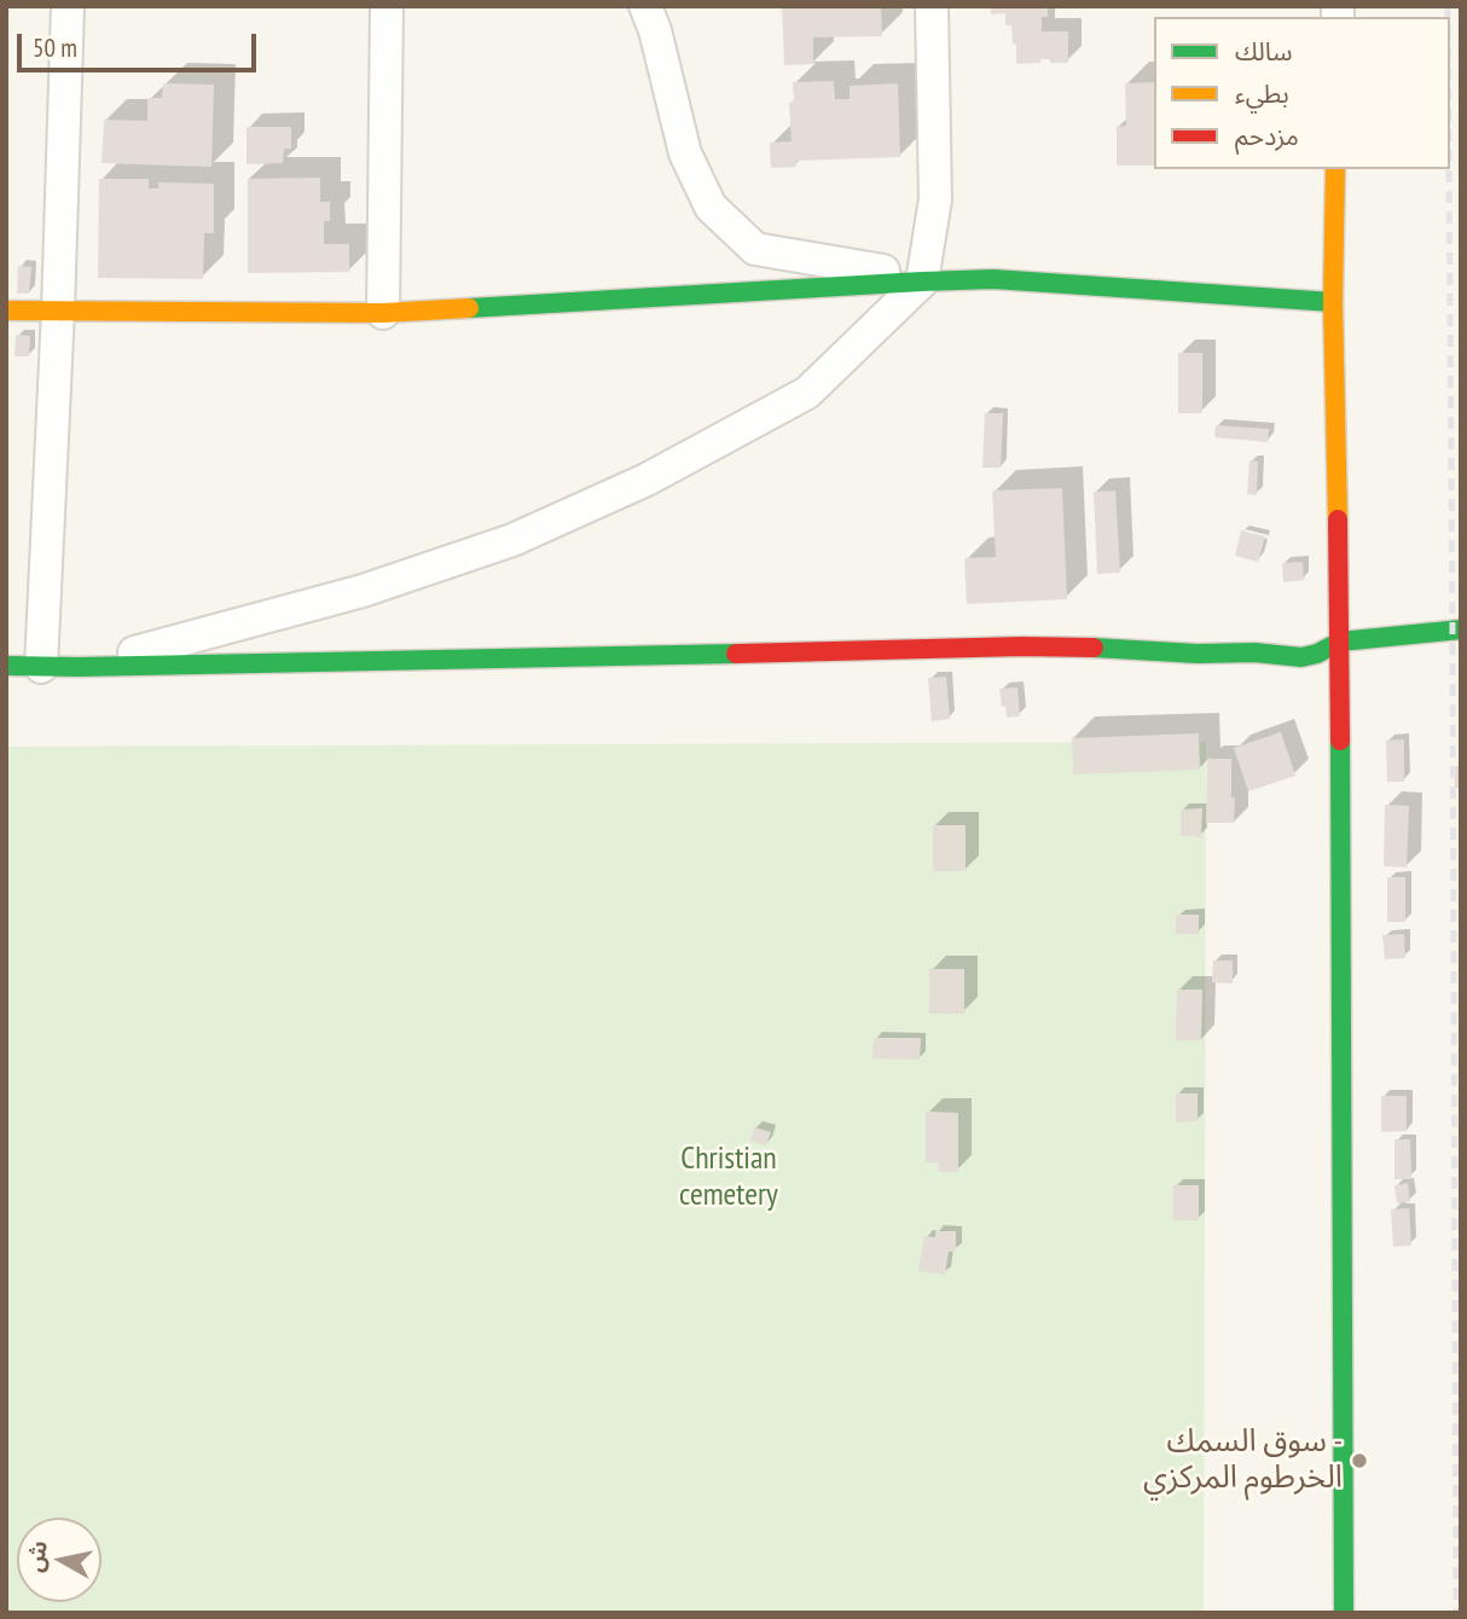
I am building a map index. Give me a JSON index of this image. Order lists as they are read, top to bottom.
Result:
{
  "parks": ["Christian cemetery"],
  "places": ["سوق السمك - الخرطوم المركزي"],
  "legend": ["سالك", "بطيء", "مزدحم"],
  "scale_bar": "50 m",
  "north": "left"
}
